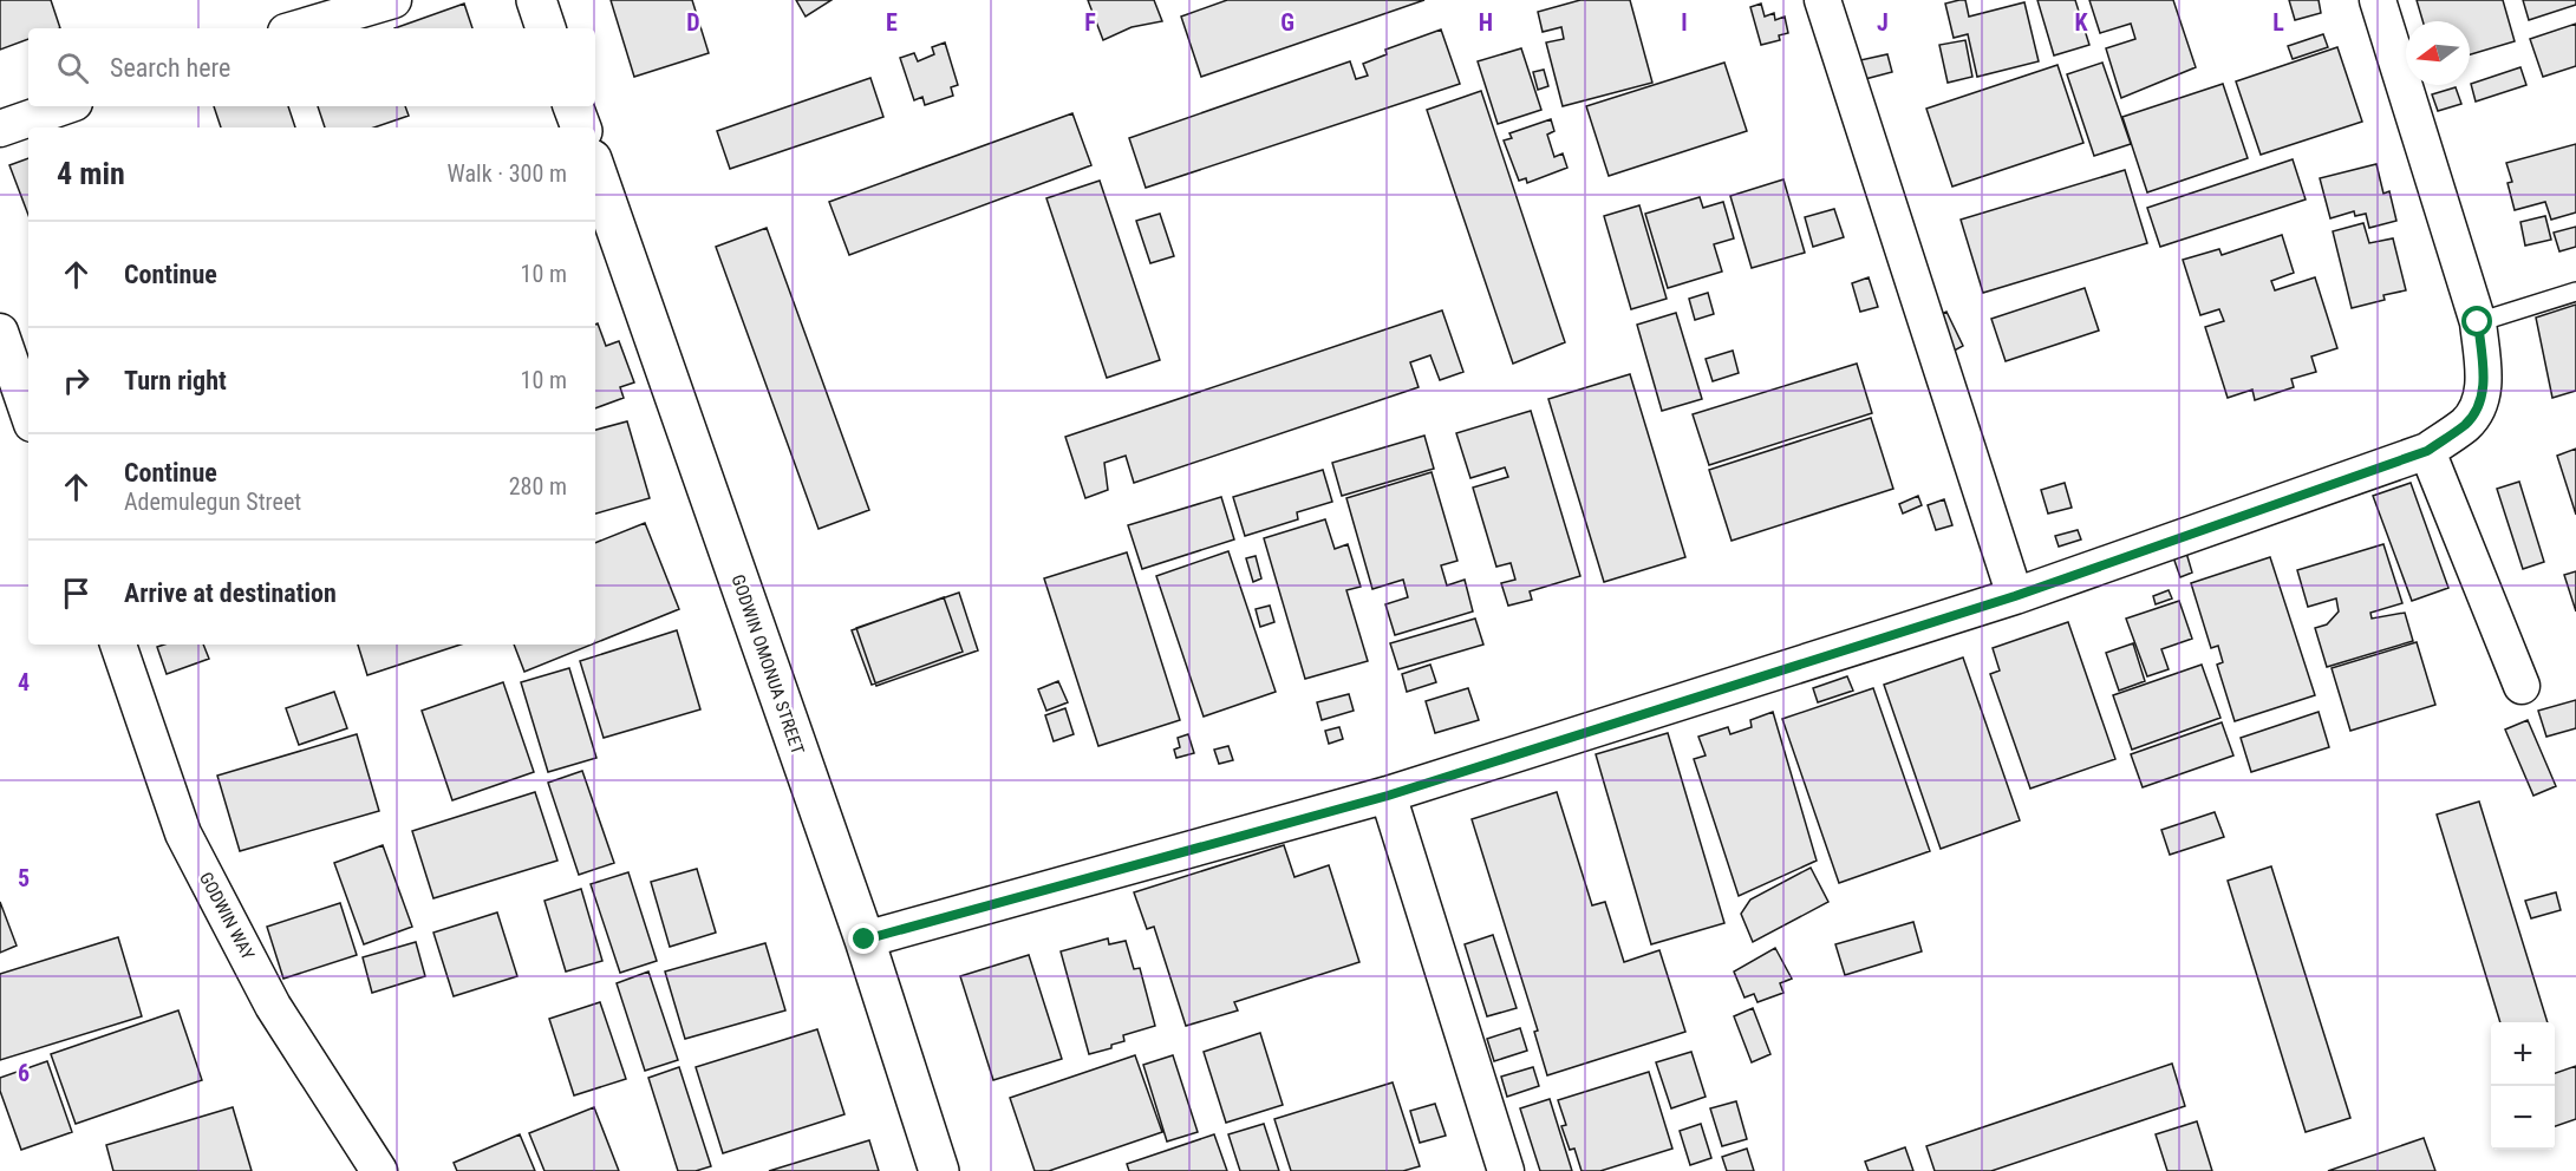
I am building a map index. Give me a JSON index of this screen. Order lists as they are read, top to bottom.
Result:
{
  "streets": {
    "street": ["GODWIN OMONUA STREET", "GODWIN WAY"]
  },
  "north": "left",
  "page": {
    "search": "Search here",
    "heading": ["4 min", "Walk · 300 m"],
    "list": [
      ["Continue", "10 m"],
      ["Turn right", "10 m"],
      ["Continue", "Ademulegun Street", "280 m"],
      "Arrive at destination"
    ],
    "map_buttons": ["+", "−"]
  },
  "grid": {
    "columns": [
      "D",
      "E",
      "F",
      "G",
      "H",
      "I",
      "J",
      "K",
      "L"
    ],
    "rows": ["4", "5", "6"]
  }
}
